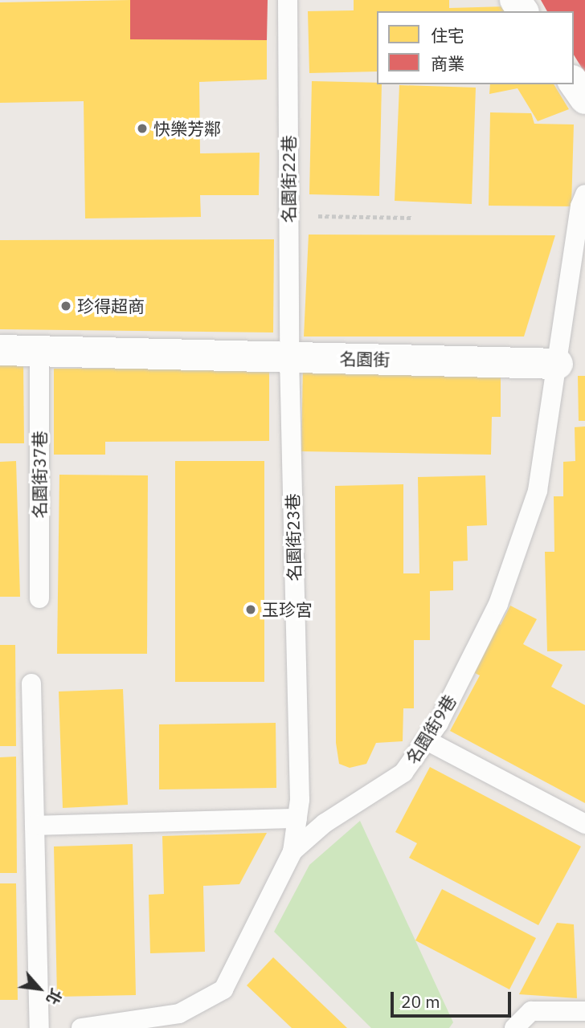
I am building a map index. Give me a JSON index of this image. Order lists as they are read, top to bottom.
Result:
{
  "streets": {
    "street": ["名園街"],
    "lane": [
      "名園街22巷",
      "名園街37巷",
      "名園街23巷",
      "名園街9巷"
    ]
  },
  "crossings": [
    ["名園街22巷", "名園街"],
    ["名園街22巷", "名園街23巷"],
    ["名園街", "名園街37巷"],
    ["名園街", "名園街23巷"],
    ["名園街", "名園街9巷"],
    ["名園街23巷", "名園街9巷"]
  ],
  "places": ["快樂芳鄰", "珍得超商", "玉珍宮"],
  "legend": ["住宅", "商業"],
  "scale_bar": "20 m",
  "north": "bottom right"
}
